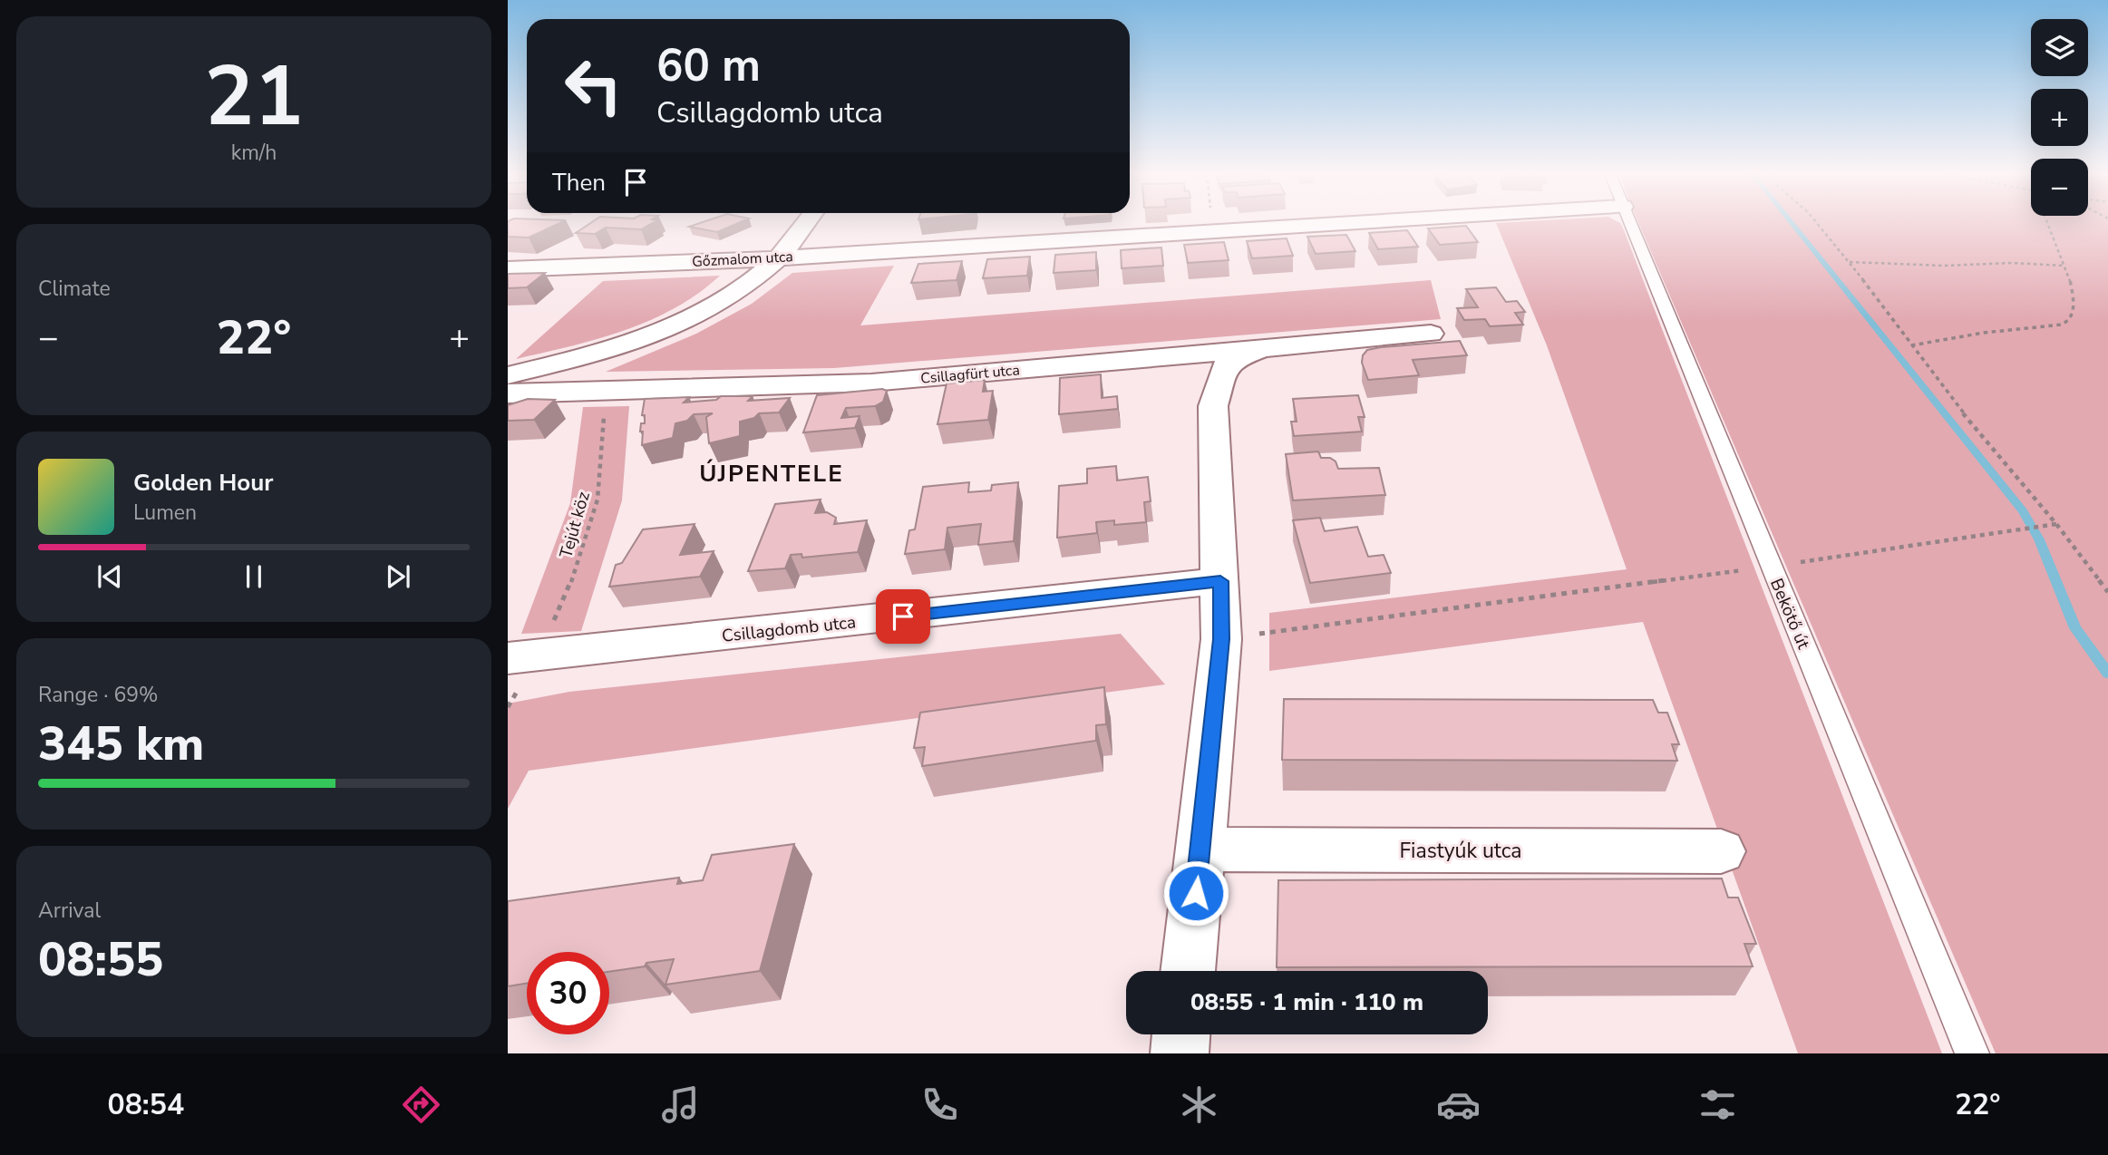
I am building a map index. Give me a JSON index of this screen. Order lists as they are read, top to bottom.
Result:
{
  "streets": {
    "street": [
      "Gőzmalom utca",
      "Csillagfürt utca",
      "Csillagdomb utca",
      "Fiastyúk utca"
    ],
    "lane": ["Bekötő út"],
    "path": ["Tejút köz"]
  },
  "crossings": [
    ["Csillagfürt utca", "Tejút köz"],
    ["Tejút köz", "Csillagdomb utca"]
  ],
  "districts": ["ÚJPENTELE"],
  "page": {
    "tile": [
      ["21", "km/h"],
      "Climate",
      ["Range · 69%", "345 km"],
      ["Arrival", "08:55"]
    ],
    "map_buttons": ["+", "−"],
    "turn": ["60 m", "Csillagdomb utca"],
    "then": "Then",
    "heat": ["−", "22°", "+"],
    "song": ["Golden Hour", "Lumen"],
    "limit": "30",
    "trip": "08:55 · 1 min · 110 m",
    "tabs": ["08:54", "22°"]
  }
}
